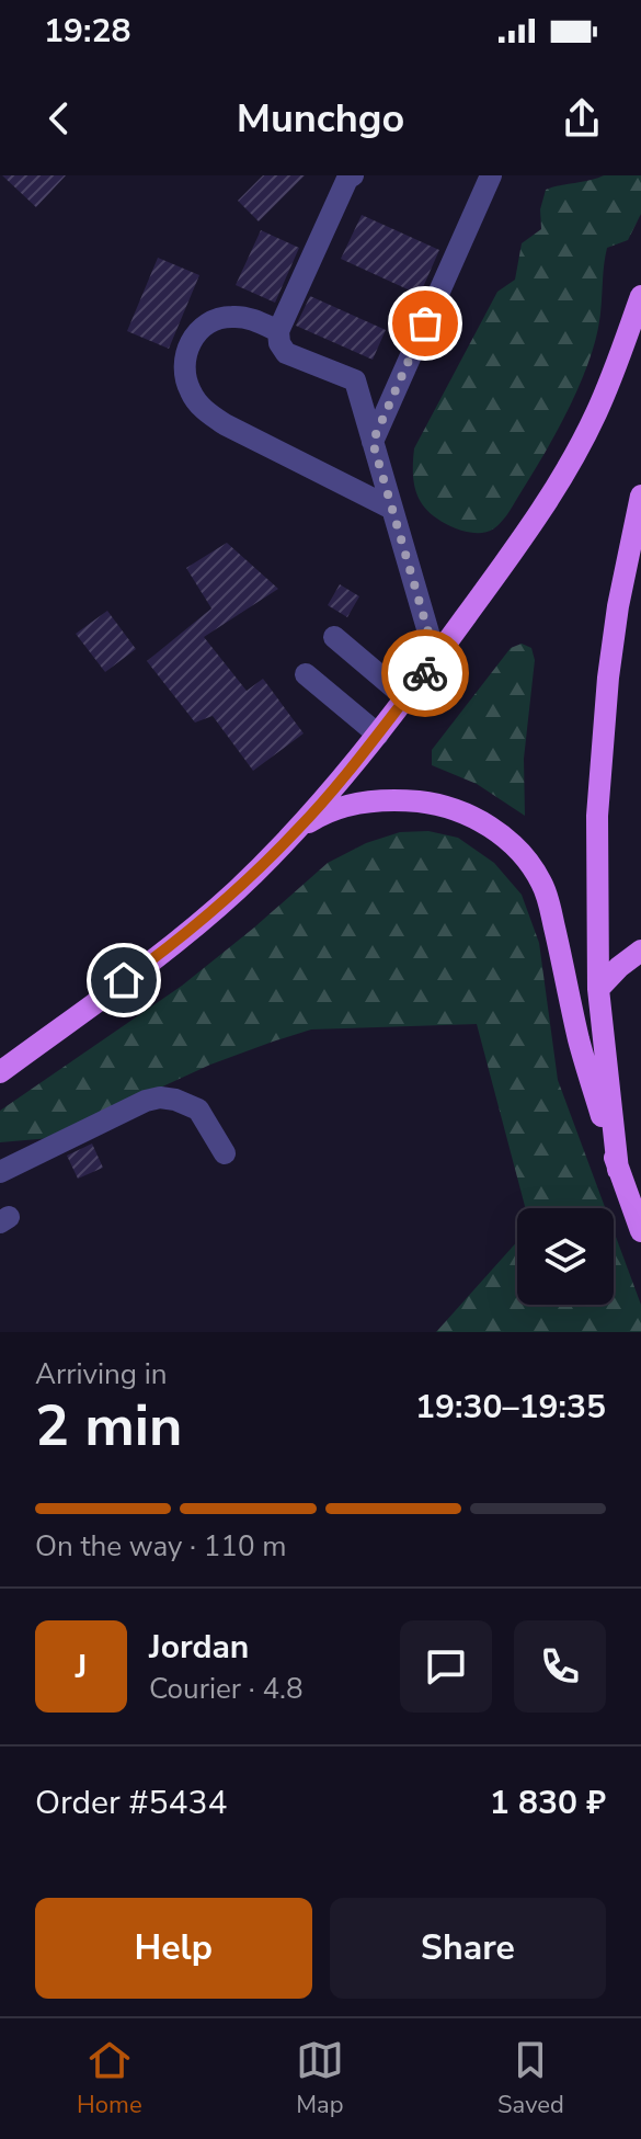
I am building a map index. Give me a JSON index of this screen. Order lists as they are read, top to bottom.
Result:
{
  "page": {
    "status": "19:28",
    "header": "Munchgo",
    "heading": ["2 min", "Arriving in", "19:30–19:35"],
    "panel": [
      "Jordan",
      "Courier · 4.8",
      "Order #5434",
      "1 830 ₽"
    ],
    "bar": "On the way · 110 m",
    "round": "J",
    "buttons": ["Help", "Share"],
    "tabs": ["Home", "Map", "Saved"]
  }
}
